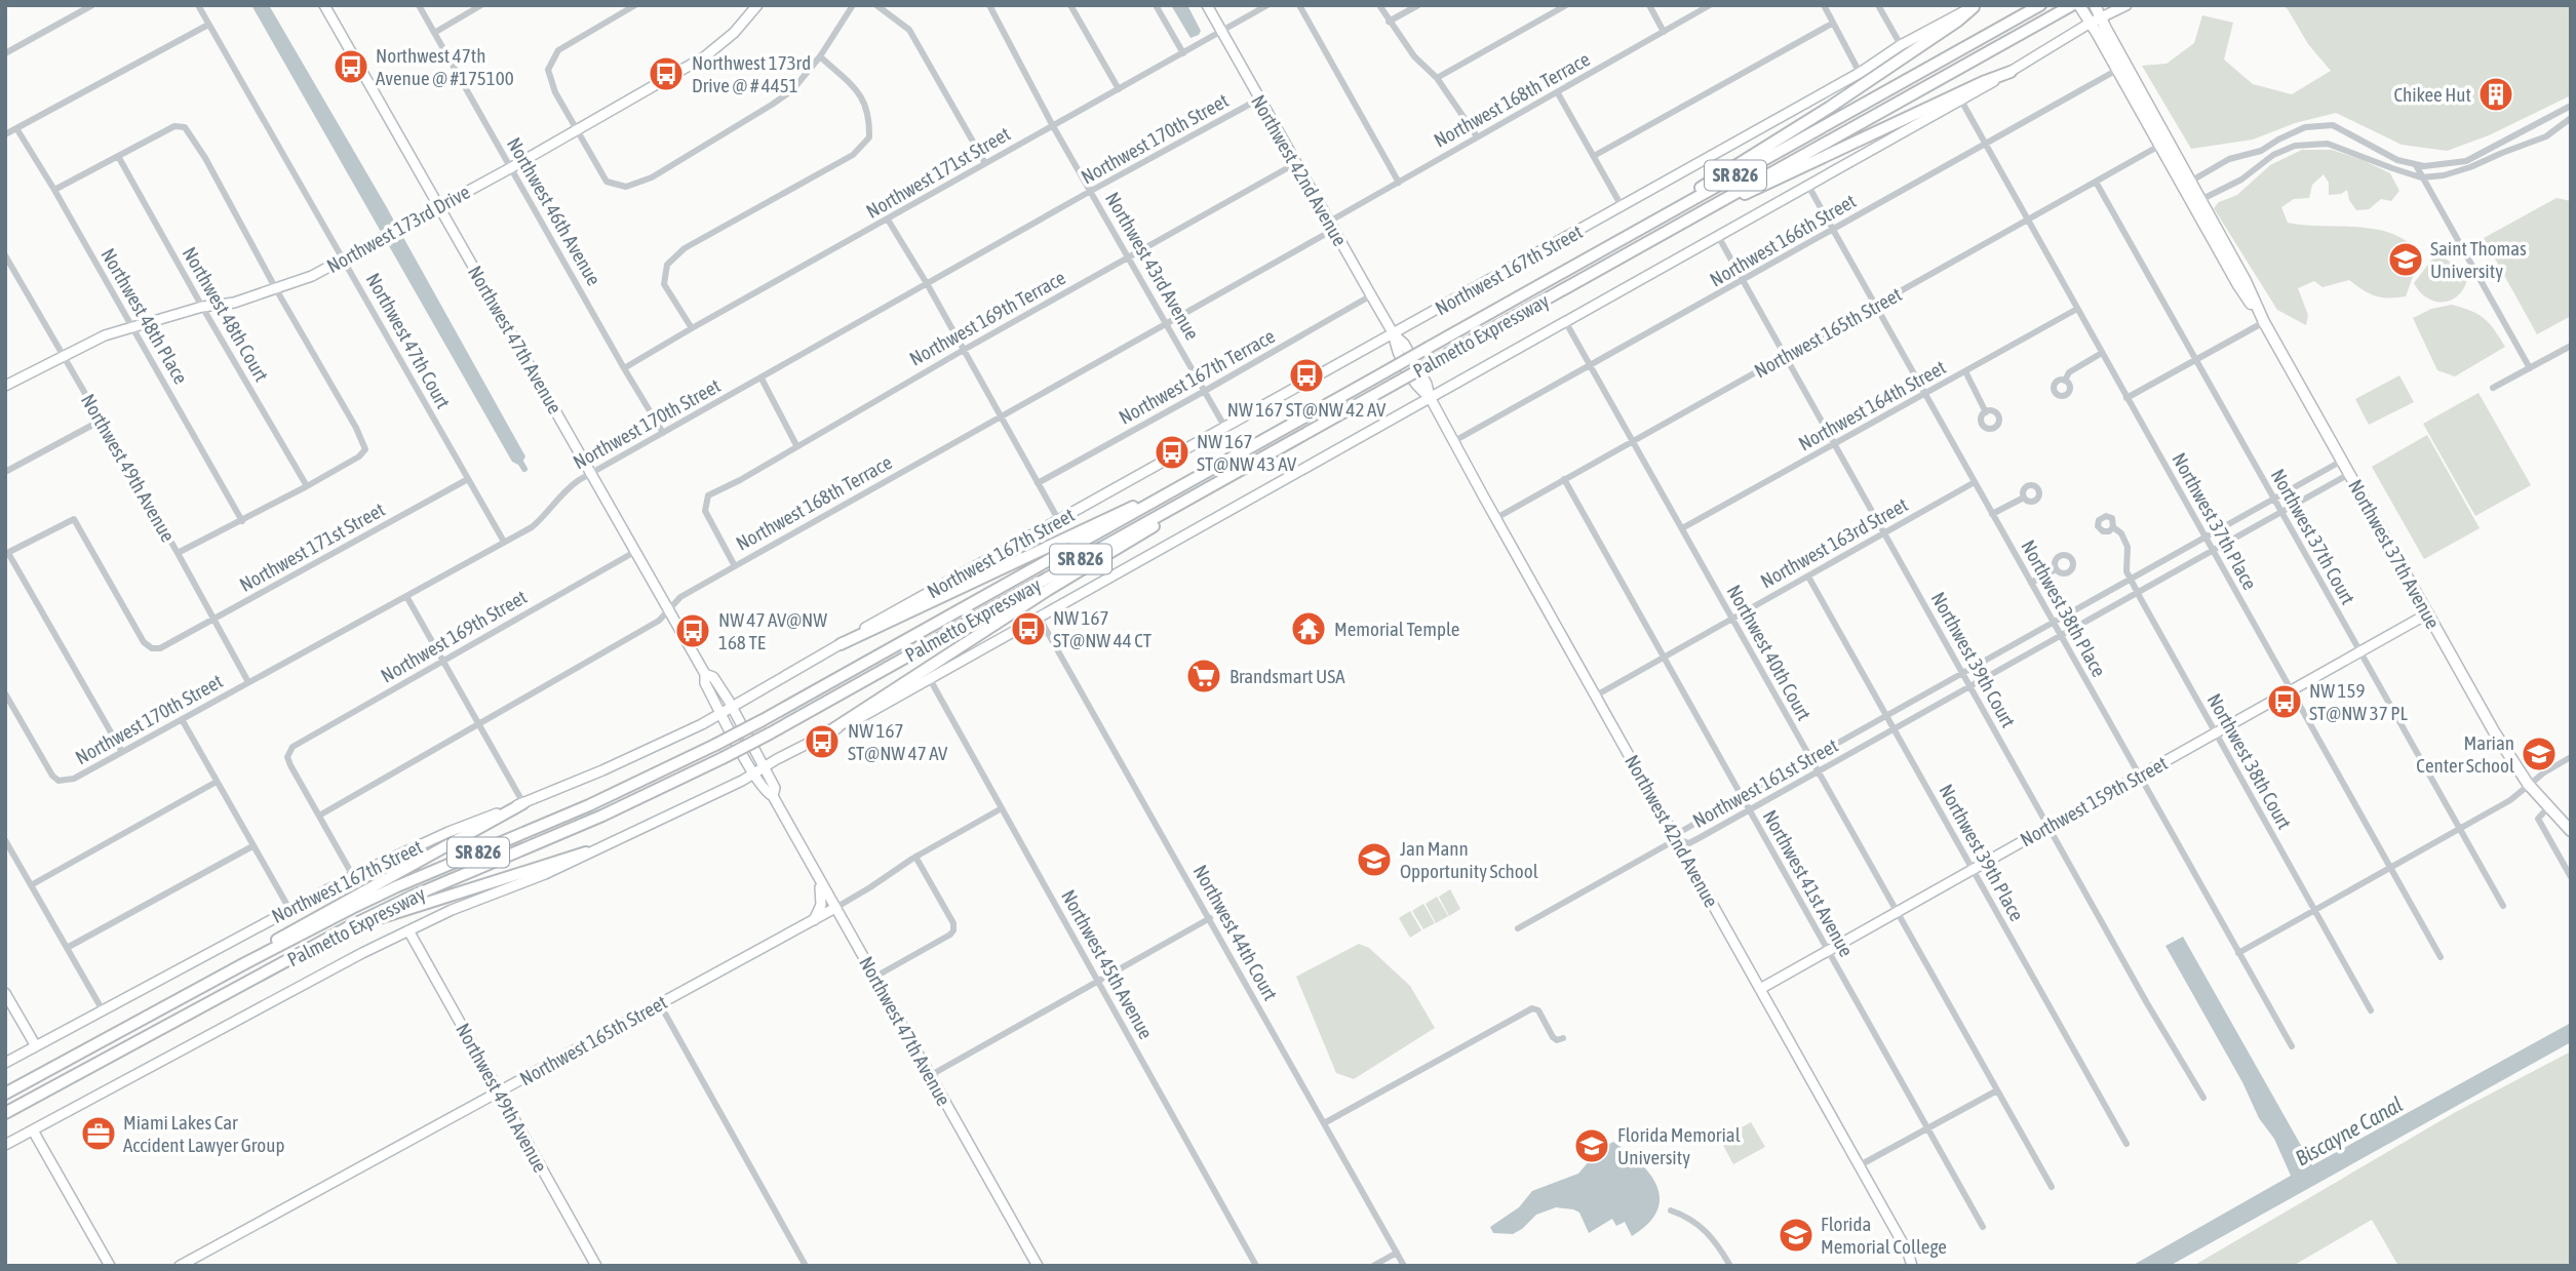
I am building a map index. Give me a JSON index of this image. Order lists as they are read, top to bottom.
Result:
{
  "streets": {
    "highway": ["SR 826", "Palmetto Expressway"],
    "main road": ["Northwest 37th Avenue"],
    "street": [
      "Northwest 168th Terrace",
      "Northwest 170th Street",
      "Northwest 42nd Avenue",
      "Northwest 171st Street",
      "Northwest 46th Avenue",
      "Northwest 173rd Drive",
      "Northwest 166th Street",
      "Northwest 43rd Avenue",
      "Northwest 167th Street",
      "Northwest 48th Court",
      "Northwest 48th Place",
      "Northwest 169th Terrace",
      "Northwest 165th Street",
      "Northwest 47th Avenue",
      "Northwest 47th Court",
      "Northwest 167th Terrace",
      "Northwest 164th Street",
      "Northwest 49th Avenue",
      "Northwest 37th Place",
      "Northwest 37th Court",
      "Northwest 163rd Street",
      "Northwest 38th Place",
      "Northwest 169th Street",
      "Northwest 40th Court",
      "Northwest 39th Court",
      "Northwest 38th Court",
      "Northwest 161st Street",
      "Northwest 159th Street",
      "Northwest 39th Place",
      "Northwest 41st Avenue",
      "Northwest 44th Court",
      "Northwest 45th Avenue"
    ]
  },
  "crossings": [
    ["Northwest 168th Terrace", "Northwest 42nd Avenue"],
    ["Northwest 168th Terrace", "Northwest 43rd Avenue"],
    ["Northwest 168th Terrace", "Northwest 169th Terrace"],
    ["Northwest 168th Terrace", "Northwest 47th Avenue"],
    ["Northwest 168th Terrace", "Northwest 169th Street"],
    ["Northwest 170th Street", "Northwest 42nd Avenue"],
    ["Northwest 170th Street", "Northwest 46th Avenue"],
    ["Northwest 170th Street", "Northwest 43rd Avenue"],
    ["Northwest 170th Street", "Northwest 47th Avenue"],
    ["Northwest 170th Street", "Northwest 47th Court"],
    ["Northwest 170th Street", "Northwest 49th Avenue"],
    ["Northwest 42nd Avenue", "Northwest 171st Street"],
    ["Northwest 42nd Avenue", "Northwest 166th Street"],
    ["Northwest 42nd Avenue", "Northwest 167th Street"],
    ["Northwest 42nd Avenue", "Northwest 169th Terrace"],
    ["Northwest 42nd Avenue", "Northwest 165th Street"],
    ["Northwest 42nd Avenue", "Northwest 167th Terrace"],
    ["Northwest 42nd Avenue", "Northwest 163rd Street"],
    ["Northwest 42nd Avenue", "Northwest 161st Street"],
    ["Northwest 42nd Avenue", "Northwest 159th Street"],
    ["Northwest 171st Street", "Northwest 46th Avenue"],
    ["Northwest 171st Street", "Northwest 43rd Avenue"],
    ["Northwest 171st Street", "Northwest 47th Court"],
    ["Northwest 171st Street", "Northwest 49th Avenue"],
    ["Northwest 46th Avenue", "Northwest 173rd Drive"],
    ["Northwest 173rd Drive", "Northwest 48th Court"],
    ["Northwest 173rd Drive", "Northwest 48th Place"],
    ["Northwest 173rd Drive", "Northwest 47th Avenue"],
    ["Northwest 173rd Drive", "Northwest 47th Court"],
    ["Northwest 173rd Drive", "Northwest 49th Avenue"],
    ["Northwest 166th Street", "Northwest 37th Place"],
    ["Northwest 166th Street", "Northwest 37th Avenue"],
    ["Northwest 166th Street", "Northwest 38th Place"],
    ["Northwest 166th Street", "Northwest 40th Court"],
    ["Northwest 166th Street", "Northwest 39th Court"],
    ["Northwest 43rd Avenue", "Northwest 167th Street"],
    ["Northwest 43rd Avenue", "Northwest 169th Terrace"],
    ["Northwest 43rd Avenue", "Northwest 167th Terrace"],
    ["Northwest 167th Street", "Northwest 47th Avenue"],
    ["Northwest 165th Street", "Northwest 47th Avenue"],
    ["Northwest 165th Street", "Northwest 49th Avenue"],
    ["Northwest 165th Street", "Northwest 37th Place"],
    ["Northwest 165th Street", "Northwest 37th Court"],
    ["Northwest 165th Street", "Northwest 37th Avenue"],
    ["Northwest 165th Street", "Northwest 38th Place"],
    ["Northwest 165th Street", "Northwest 40th Court"],
    ["Northwest 165th Street", "Northwest 39th Court"],
    ["Northwest 165th Street", "Northwest 41st Avenue"],
    ["Northwest 165th Street", "Northwest 45th Avenue"],
    ["Northwest 47th Avenue", "Northwest 169th Street"],
    ["Northwest 164th Street", "Northwest 37th Place"],
    ["Northwest 164th Street", "Northwest 38th Place"],
    ["Northwest 164th Street", "Northwest 40th Court"],
    ["Northwest 164th Street", "Northwest 39th Court"],
    ["Northwest 37th Place", "Northwest 161st Street"],
    ["Northwest 37th Place", "Northwest 159th Street"],
    ["Northwest 37th Court", "Northwest 161st Street"],
    ["Northwest 37th Court", "Northwest 159th Street"],
    ["Northwest 163rd Street", "Northwest 38th Place"],
    ["Northwest 163rd Street", "Northwest 40th Court"],
    ["Northwest 163rd Street", "Northwest 39th Court"],
    ["Northwest 163rd Street", "Northwest 39th Place"],
    ["Northwest 163rd Street", "Northwest 41st Avenue"],
    ["Northwest 37th Avenue", "Northwest 161st Street"],
    ["Northwest 37th Avenue", "Northwest 159th Street"],
    ["Northwest 38th Place", "Northwest 161st Street"],
    ["Northwest 38th Place", "Northwest 159th Street"],
    ["Northwest 40th Court", "Northwest 161st Street"],
    ["Northwest 40th Court", "Northwest 159th Street"],
    ["Northwest 39th Court", "Northwest 161st Street"],
    ["Northwest 39th Court", "Northwest 159th Street"],
    ["Northwest 38th Court", "Northwest 161st Street"],
    ["Northwest 38th Court", "Northwest 159th Street"],
    ["Northwest 161st Street", "Northwest 39th Place"],
    ["Northwest 161st Street", "Northwest 41st Avenue"],
    ["Northwest 159th Street", "Northwest 39th Place"],
    ["Northwest 159th Street", "Northwest 41st Avenue"]
  ],
  "water": ["Biscayne Canal"],
  "places": {
    "bus stop": [
      "Northwest 47th Avenue @ #175100",
      "Northwest 173rd Drive @ # 4451",
      "NW 167 ST@NW 42 AV",
      "NW 167 ST@NW 43 AV",
      "NW 167 ST@NW 44 CT",
      "NW 47 AV@NW 168 TE",
      "NW 159 ST@NW 37 PL",
      "NW 167 ST@NW 47 AV"
    ],
    "building": ["Chikee Hut"],
    "school or university": [
      "Saint Thomas University",
      "Marian Center School",
      "Jan Mann Opportunity School",
      "Florida Memorial University",
      "Florida Memorial College"
    ],
    "temple": ["Memorial Temple"],
    "supermarket": ["Brandsmart USA"],
    "office": ["Miami Lakes Car Accident Lawyer Group"]
  }
}
